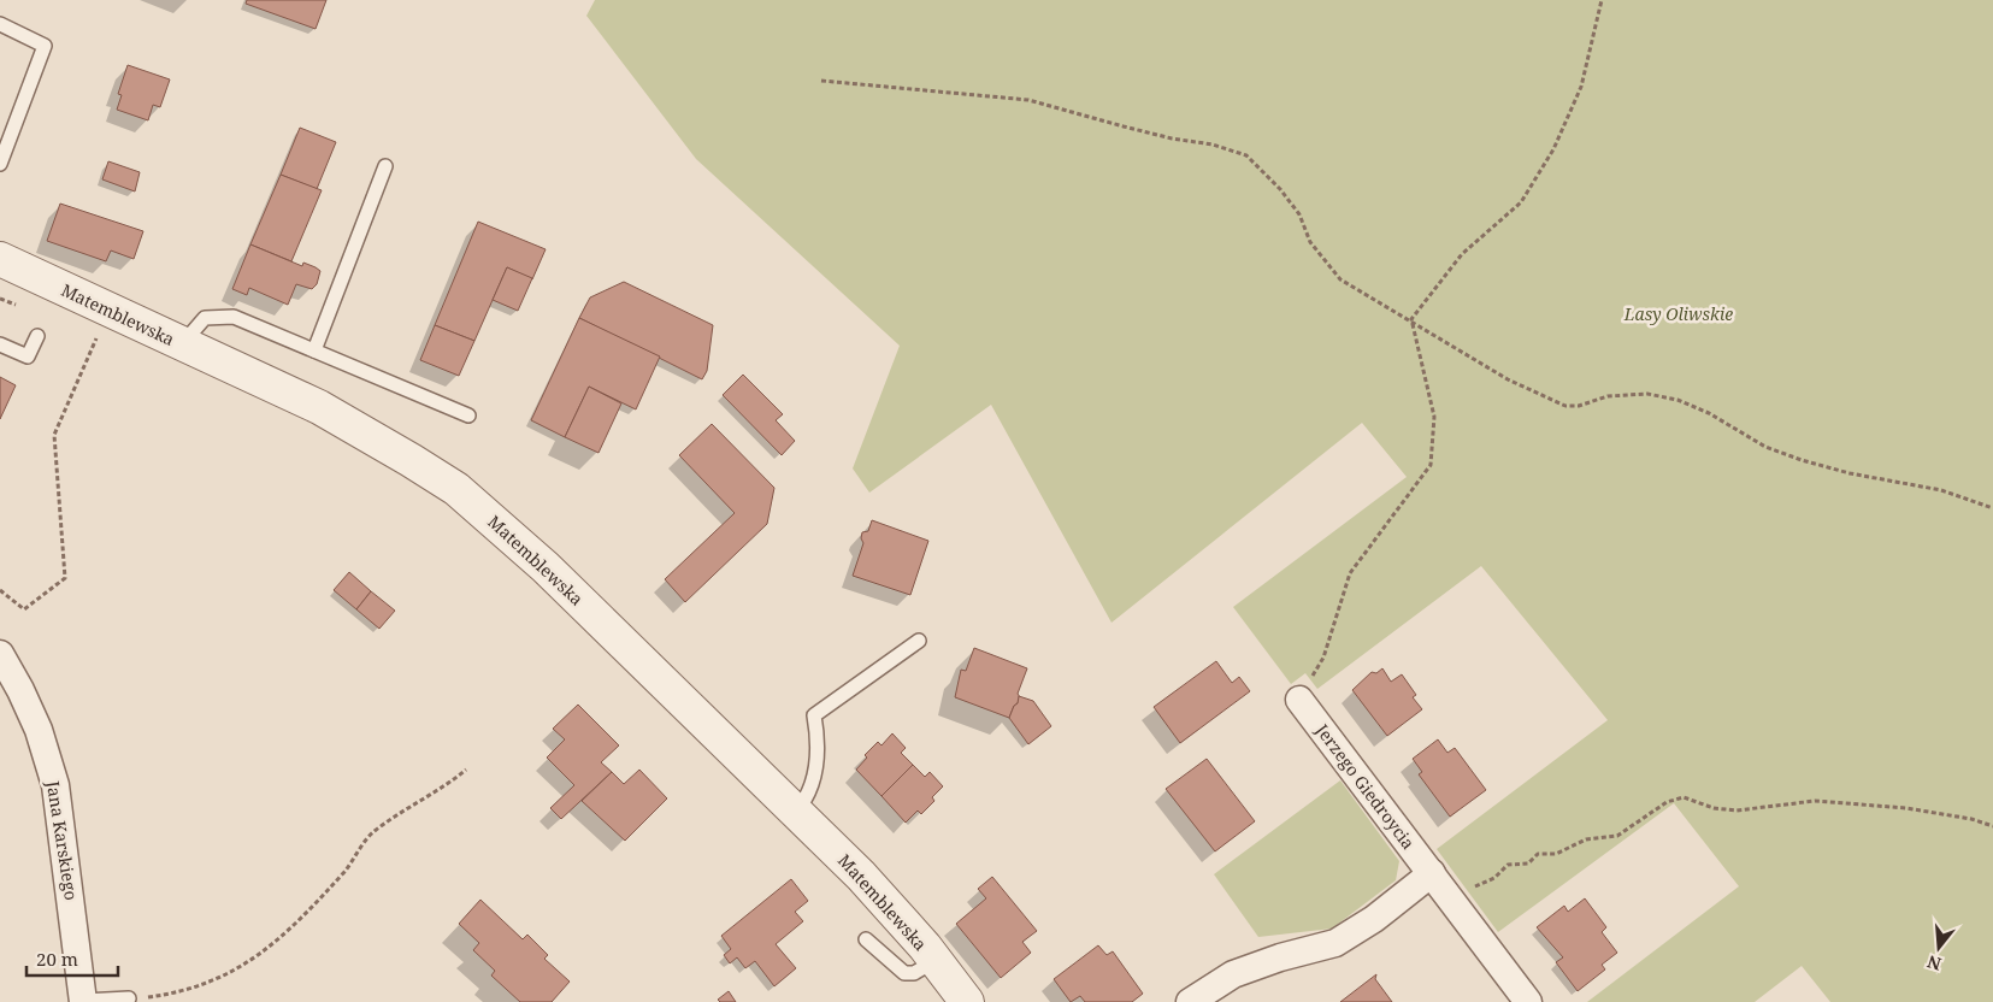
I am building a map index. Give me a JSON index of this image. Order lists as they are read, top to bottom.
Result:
{
  "streets": {
    "street": ["Matemblewska", "Jerzego Giedroycia", "Jana Karskiego"]
  },
  "parks": ["Lasy Oliwskie"],
  "scale_bar": "20 m",
  "north": "bottom"
}
